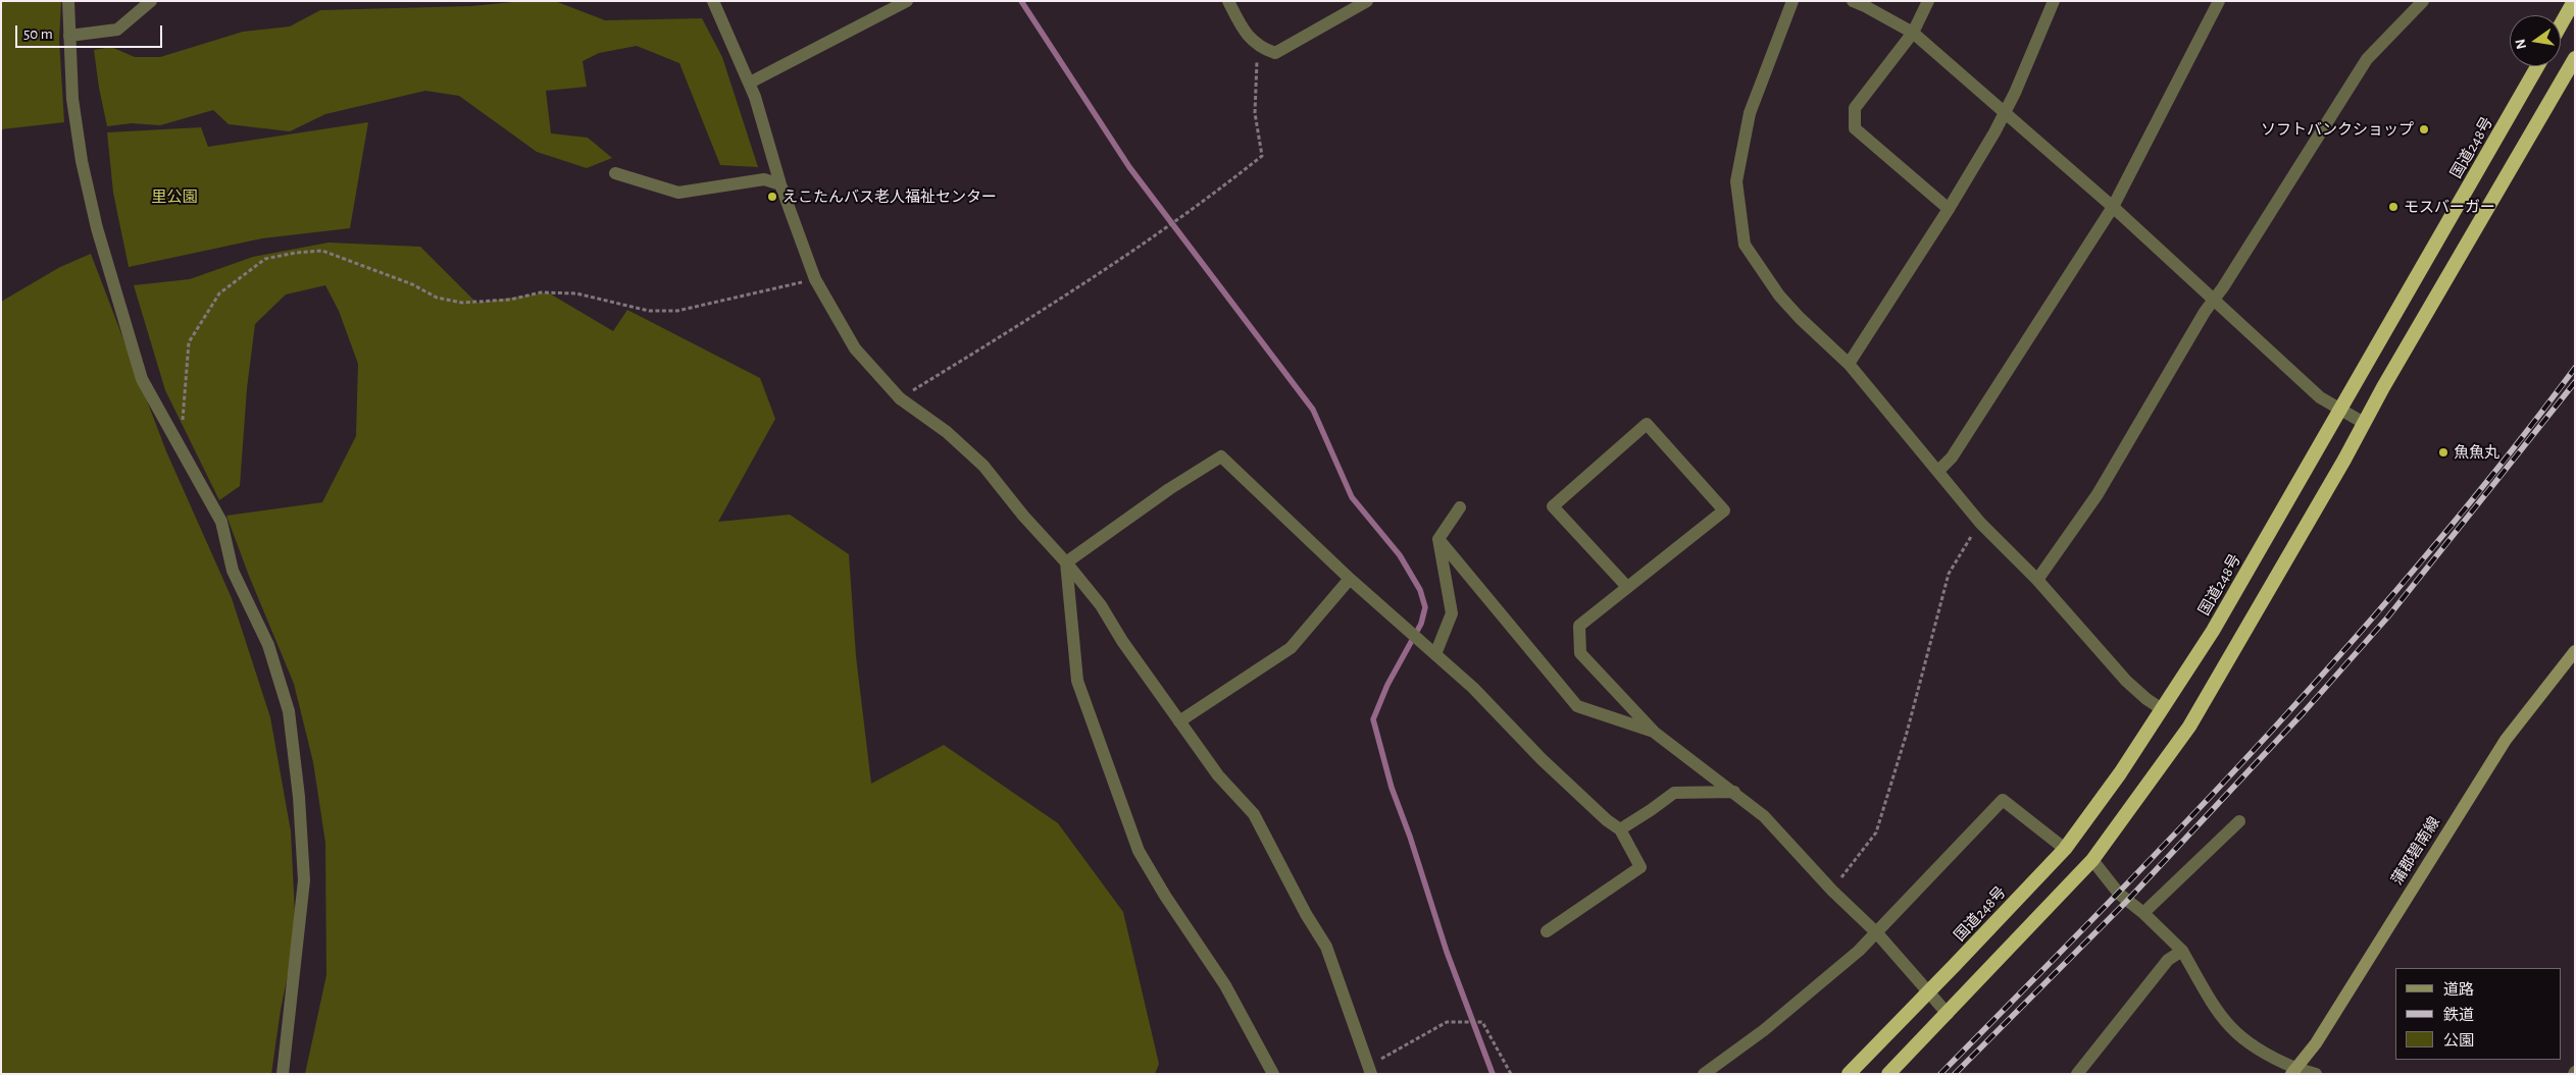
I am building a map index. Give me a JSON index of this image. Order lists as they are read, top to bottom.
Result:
{
  "streets": {
    "highway": ["国道248号"],
    "main road": ["蒲郡碧南線"]
  },
  "parks": ["里公園"],
  "places": [
    "ソフトバンクショップ",
    "えこたんバス老人福祉センター",
    "モスバーガー",
    "魚魚丸"
  ],
  "legend": ["道路", "鉄道", "公園"],
  "scale_bar": "50 m",
  "north": "left"
}
